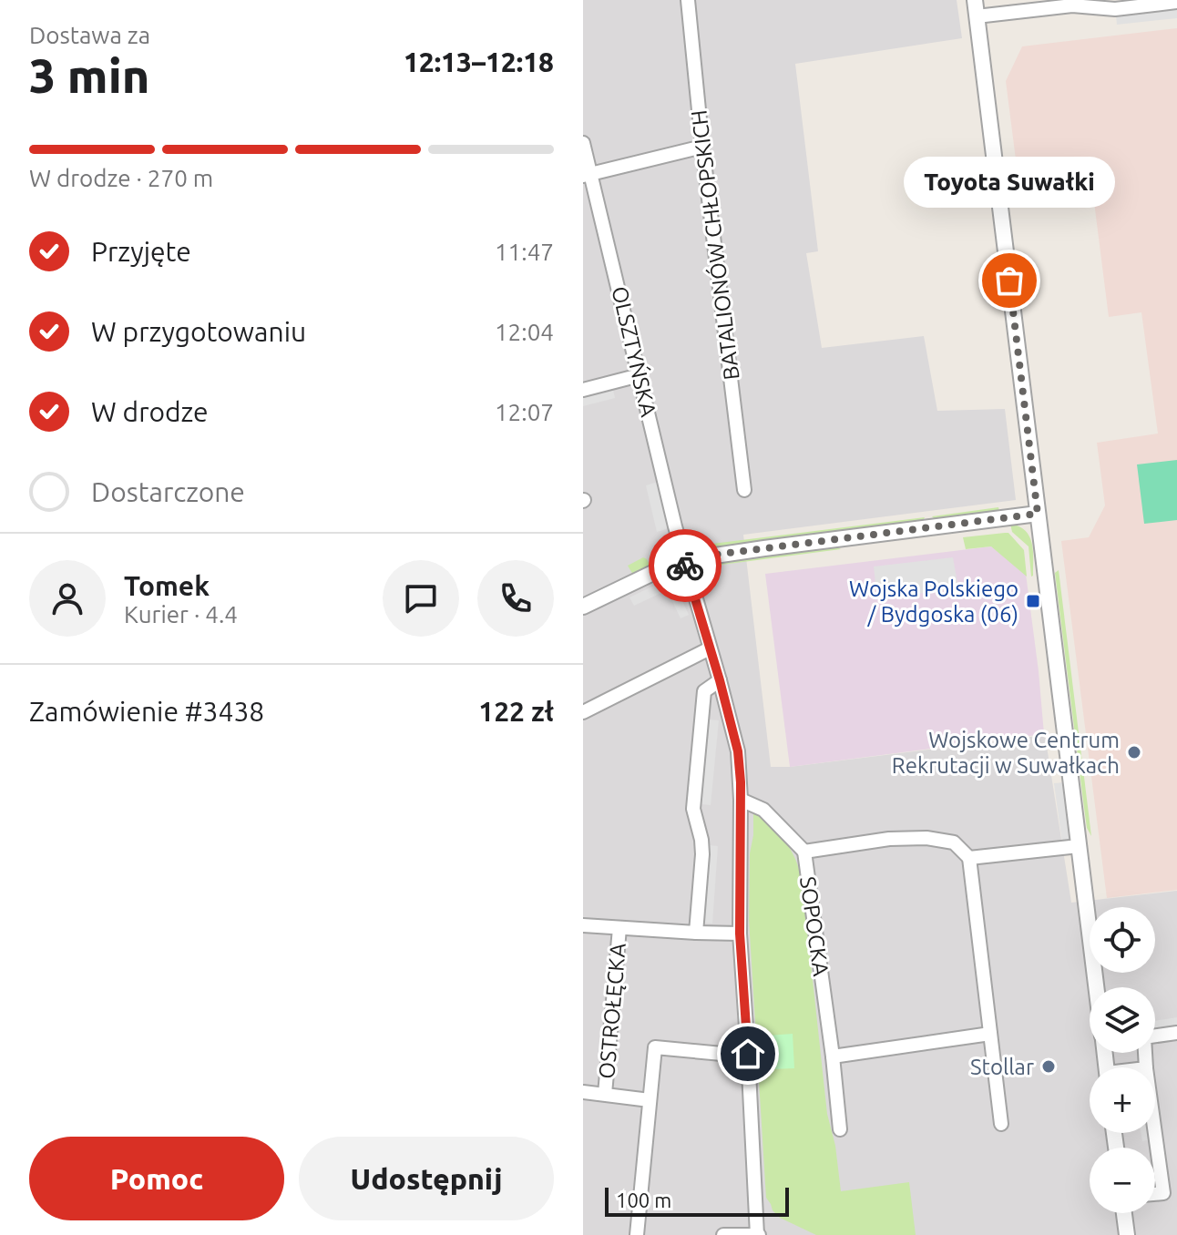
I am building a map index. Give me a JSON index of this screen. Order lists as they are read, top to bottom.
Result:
{
  "streets": {
    "street": [
      "BATALIONÓW CHŁOPSKICH",
      "OLSZTYŃSKA",
      "SOPOCKA",
      "OSTROŁĘCKA"
    ]
  },
  "places": {
    "other": ["Toyota Suwałki", "Wojskowe Centrum Rekrutacji w Suwałkach", "Stollar"],
    "transit": ["Wojska Polskiego / Bydgoska (06)"]
  },
  "scale_bar": "100 m",
  "page": {
    "heading": ["3 min", "Dostawa za", "12:13–12:18"],
    "panel": [
      "Tomek",
      "Kurier · 4.4",
      "Zamówienie #3438",
      "122 zł"
    ],
    "bar": "W drodze · 270 m",
    "bubble": "Toyota Suwałki",
    "list": [
      ["Przyjęte", "11:47"],
      ["W przygotowaniu", "12:04"],
      ["W drodze", "12:07"],
      "Dostarczone"
    ],
    "map_buttons": ["+", "−"],
    "buttons": ["Pomoc", "Udostępnij"],
    "scale": "100 m"
  }
}
